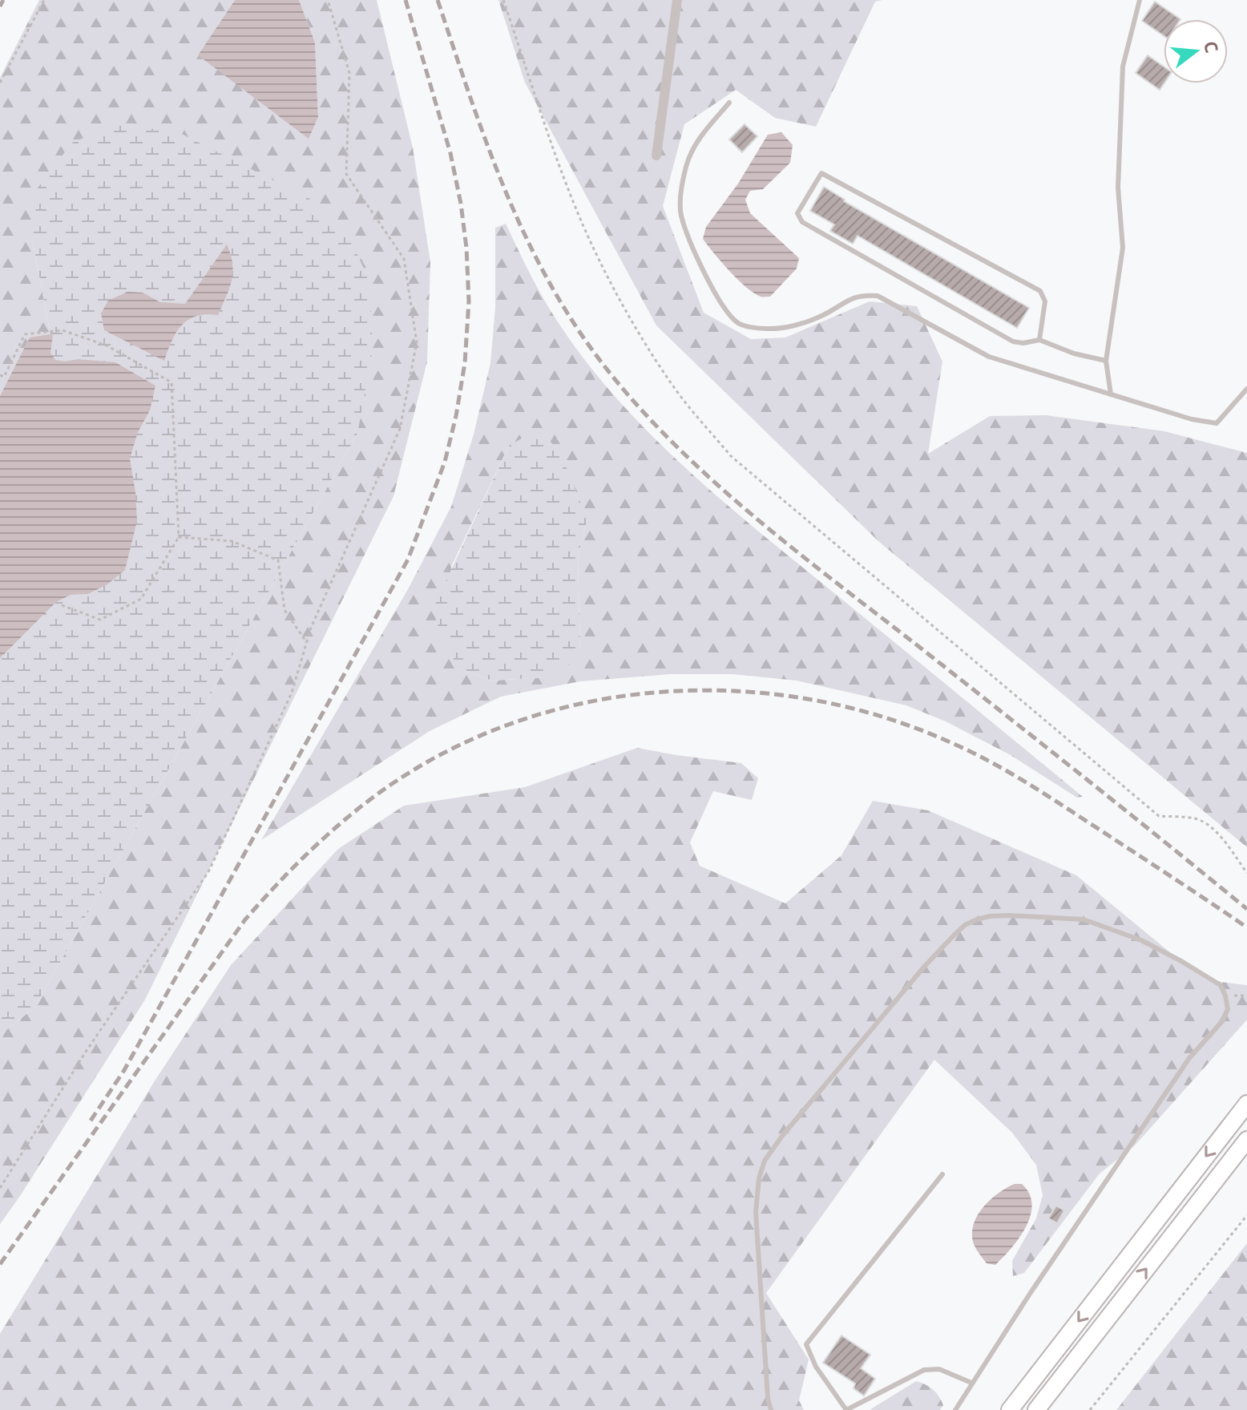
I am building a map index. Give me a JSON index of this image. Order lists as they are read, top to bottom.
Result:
{
  "north": "right"
}
